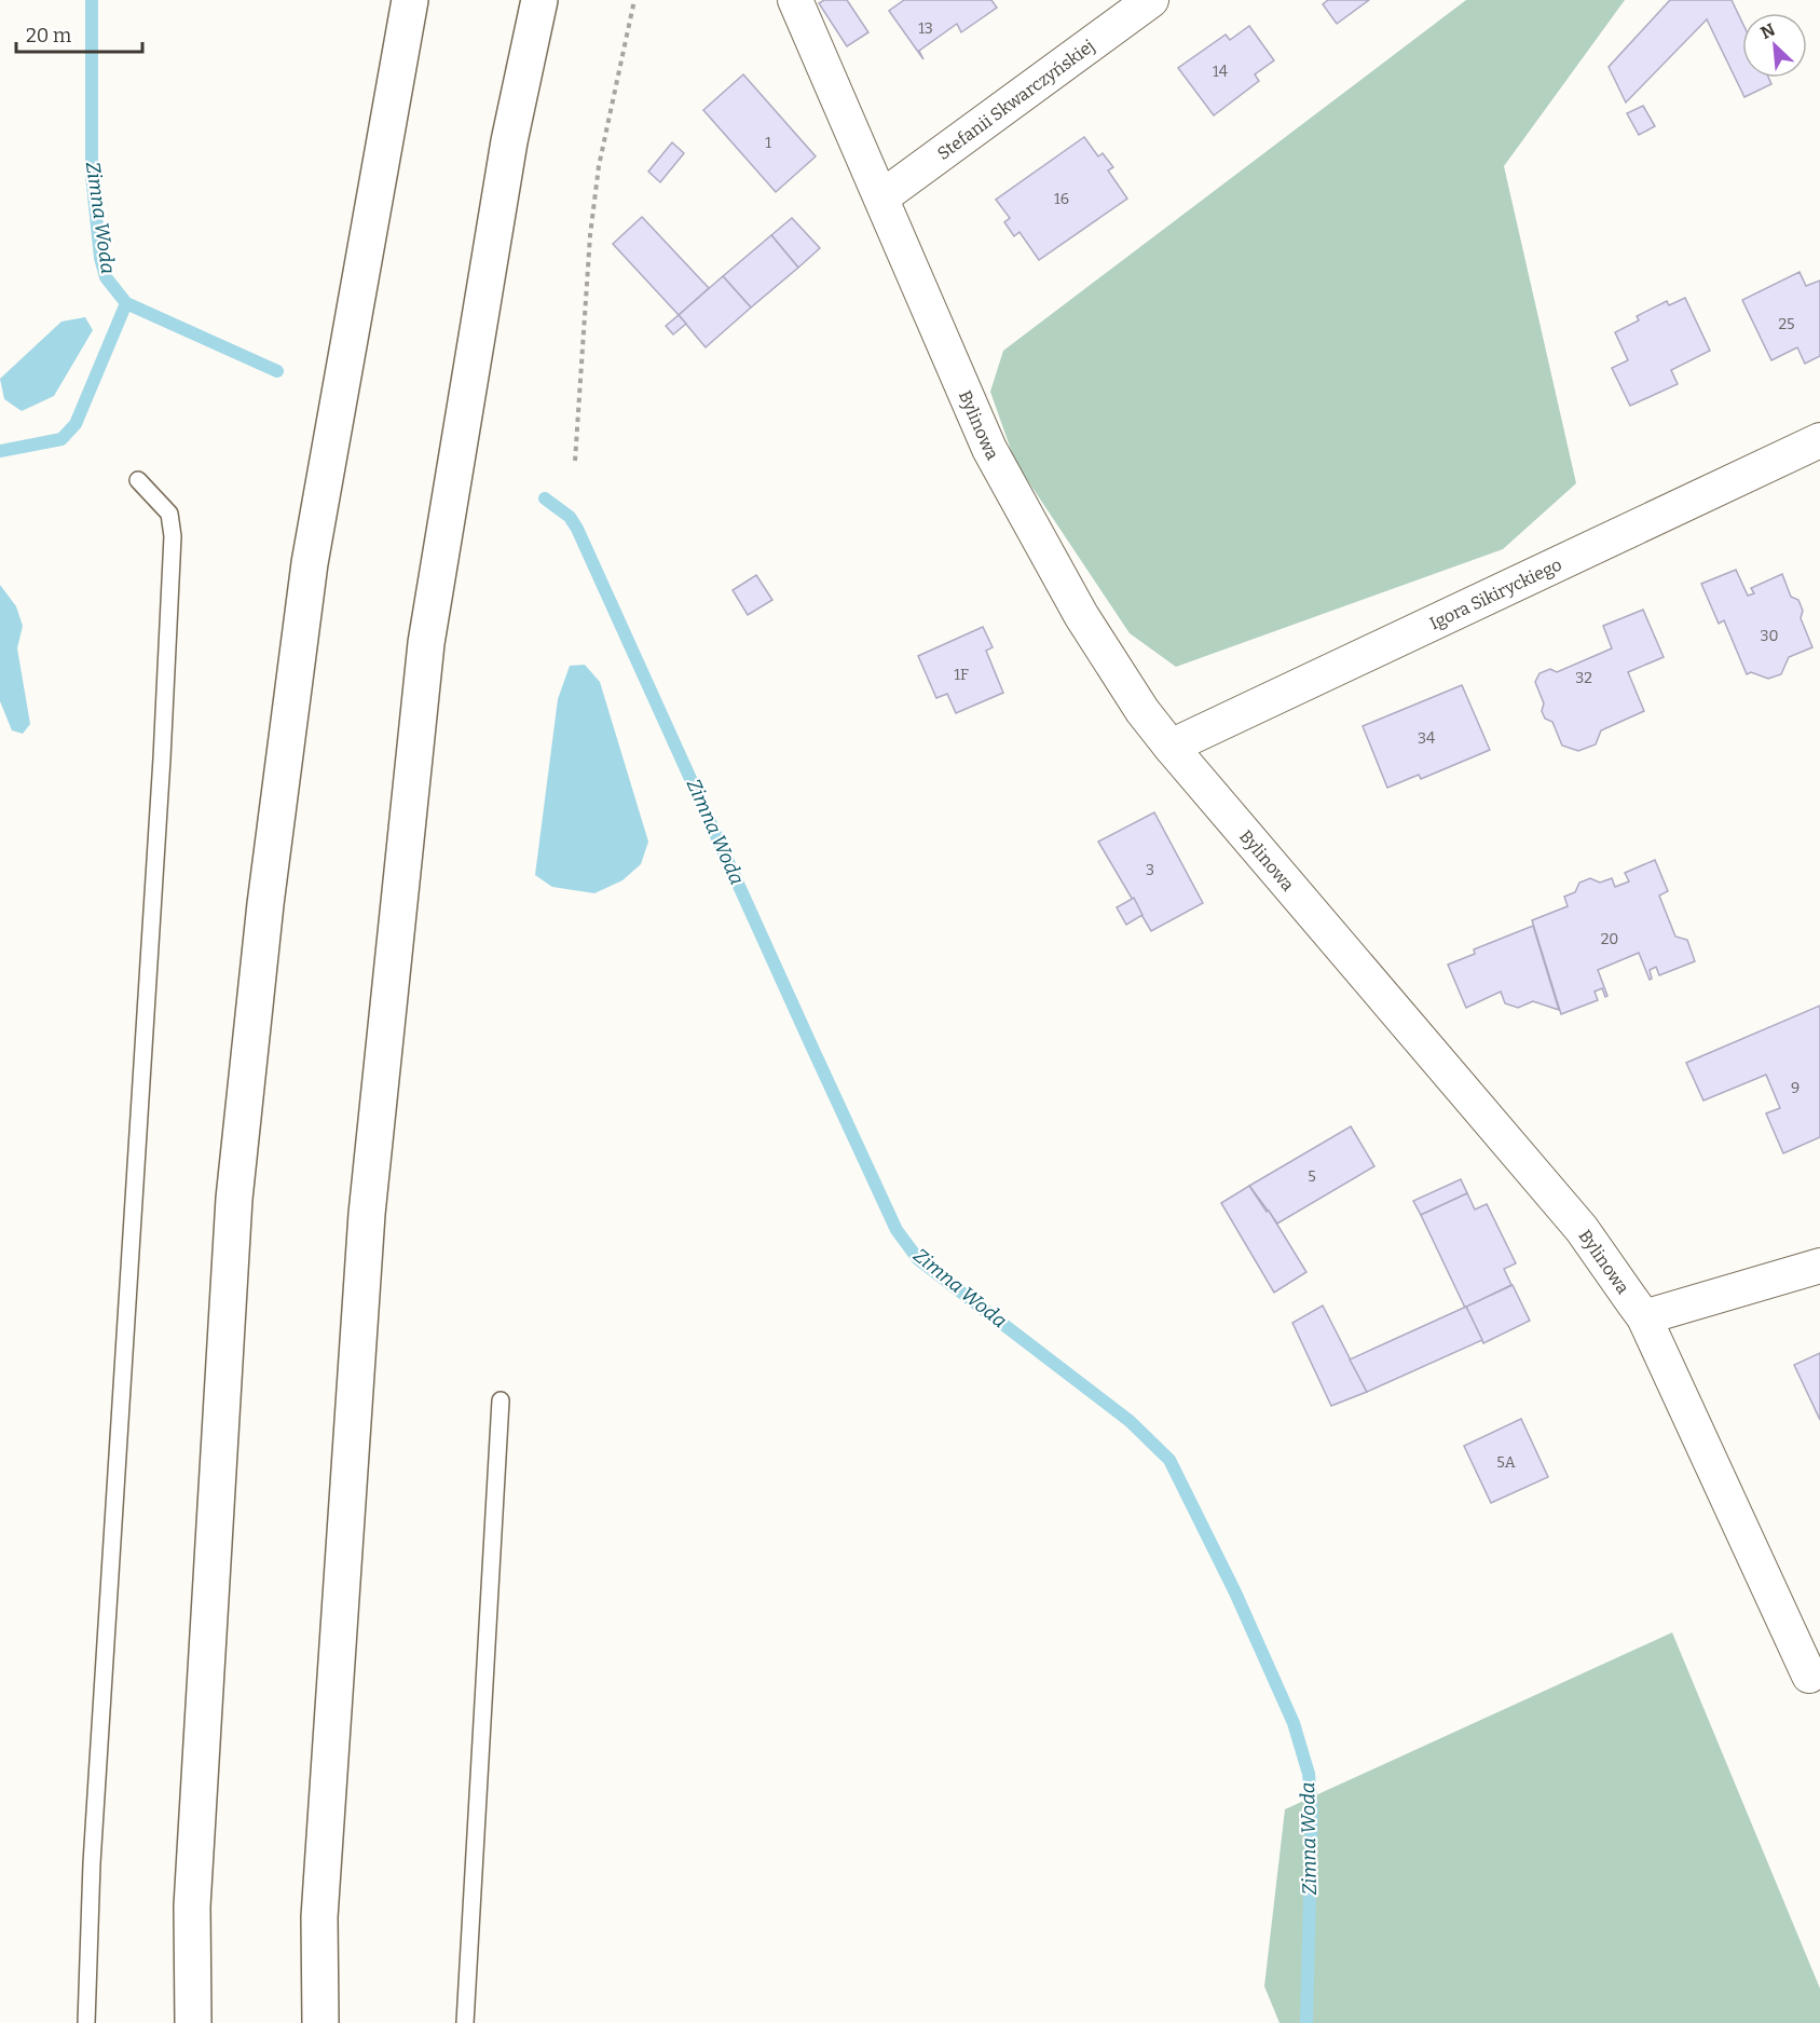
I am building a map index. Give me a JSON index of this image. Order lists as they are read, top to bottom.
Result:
{
  "streets": {
    "street": ["Stefanii Skwarczyńskiej", "Bylinowa", "Igora Sikiryckiego"]
  },
  "crossings": [
    ["Stefanii Skwarczyńskiej", "Bylinowa"],
    ["Bylinowa", "Igora Sikiryckiego"]
  ],
  "water": ["Zimna Woda"],
  "house_numbers": [
    "13",
    "14",
    "1",
    "16",
    "25",
    "30",
    "1F",
    "32",
    "34",
    "3",
    "20",
    "9",
    "5",
    "5A"
  ],
  "scale_bar": "20 m",
  "north": "top left"
}
